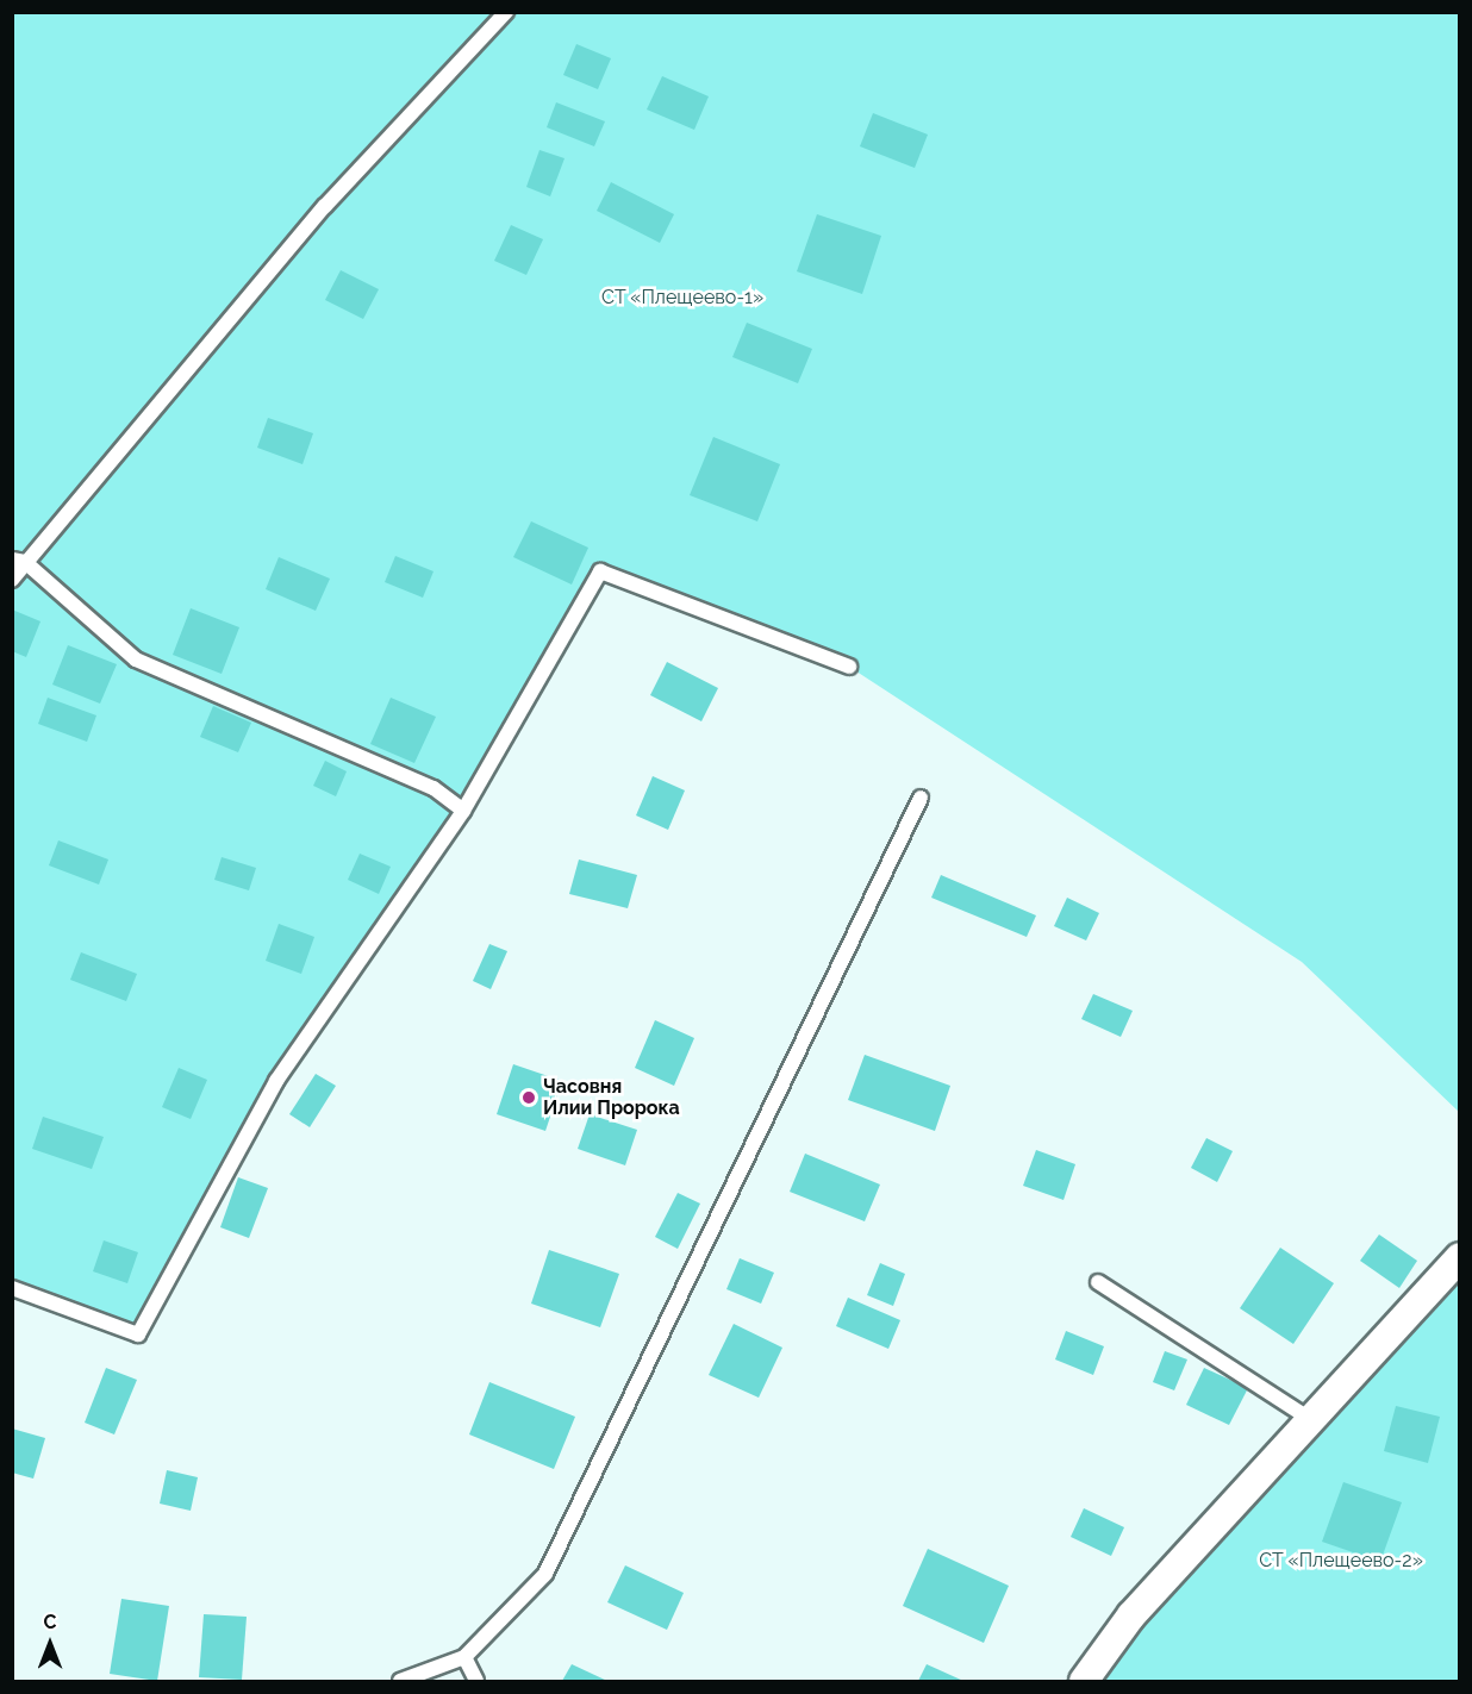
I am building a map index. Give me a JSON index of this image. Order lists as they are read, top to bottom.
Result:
{
  "parks": ["СТ «Плещеево-1»", "СТ «Плещеево-2»"],
  "places": ["Часовня Илии Пророка"],
  "north": "top"
}
